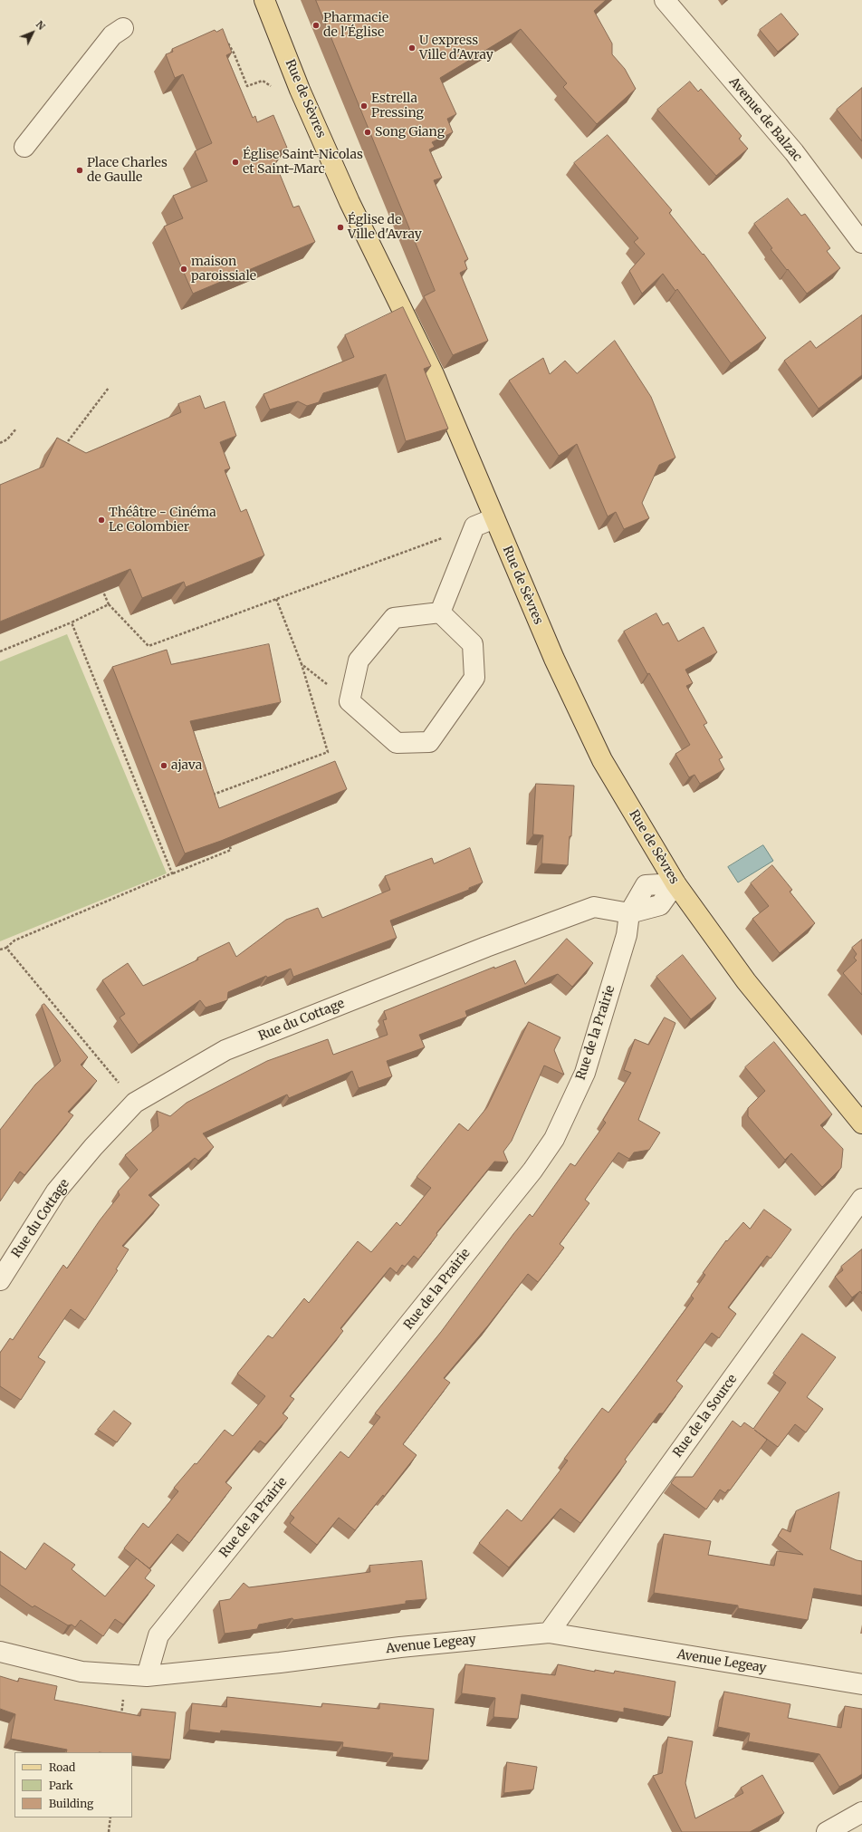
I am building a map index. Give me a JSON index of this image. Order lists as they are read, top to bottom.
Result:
{
  "streets": {
    "main road": ["Rue de Sèvres"],
    "street": [
      "Avenue de Balzac",
      "Rue du Cottage",
      "Rue de la Prairie",
      "Rue de la Source",
      "Avenue Legeay"
    ]
  },
  "crossings": [
    ["Rue du Cottage", "Rue de la Prairie"],
    ["Rue de la Prairie", "Avenue Legeay"],
    ["Rue de la Source", "Avenue Legeay"]
  ],
  "places": [
    "Pharmacie de l'Église",
    "U express Ville d'Avray",
    "Estrella Pressing",
    "Song Giang",
    "Église Saint-Nicolas et Saint-Marc",
    "Place Charles de Gaulle",
    "Église de Ville d'Avray",
    "maison paroissiale",
    "Théâtre - Cinéma Le Colombier",
    "ajava"
  ],
  "legend": ["Road", "Park", "Building"],
  "north": "top right"
}
